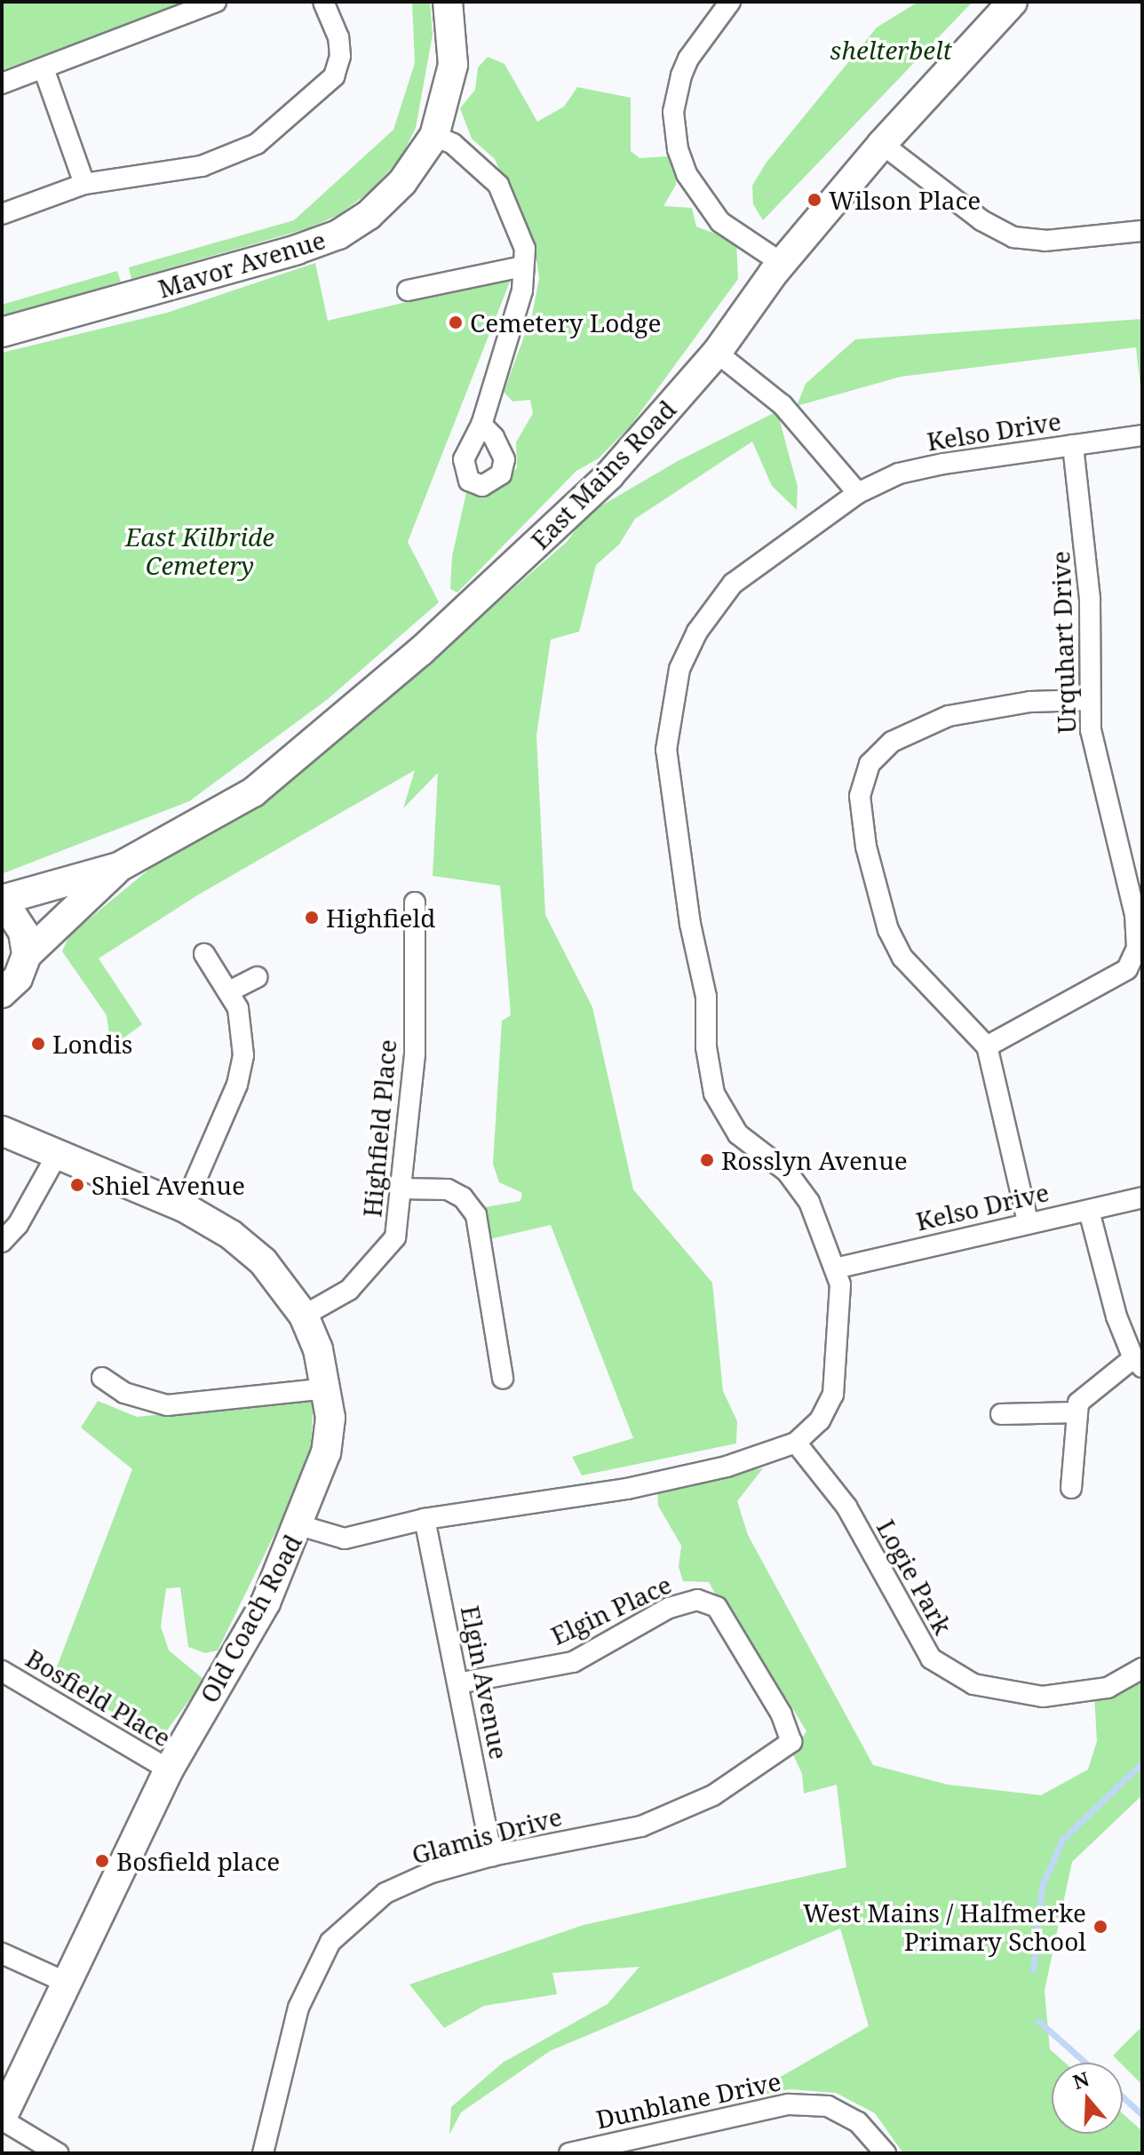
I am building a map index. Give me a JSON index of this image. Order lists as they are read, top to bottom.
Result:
{
  "streets": {
    "street": [
      "Mavor Avenue",
      "Kelso Drive",
      "East Mains Road",
      "Urquhart Drive",
      "Highfield Place",
      "Logie Park",
      "Elgin Place",
      "Old Coach Road",
      "Elgin Avenue",
      "Bosfield Place",
      "Glamis Drive",
      "Dunblane Drive"
    ]
  },
  "crossings": [
    ["Kelso Drive", "Urquhart Drive"],
    ["Highfield Place", "Old Coach Road"],
    ["Elgin Place", "Elgin Avenue"],
    ["Elgin Place", "Glamis Drive"],
    ["Old Coach Road", "Bosfield Place"],
    ["Elgin Avenue", "Glamis Drive"]
  ],
  "parks": ["shelterbelt", "East Kilbride Cemetery"],
  "places": [
    "Wilson Place",
    "Cemetery Lodge",
    "Highfield",
    "Londis",
    "Rosslyn Avenue",
    "Shiel Avenue",
    "Bosfield place",
    "West Mains / Halfmerke Primary School"
  ],
  "north": "top"
}
